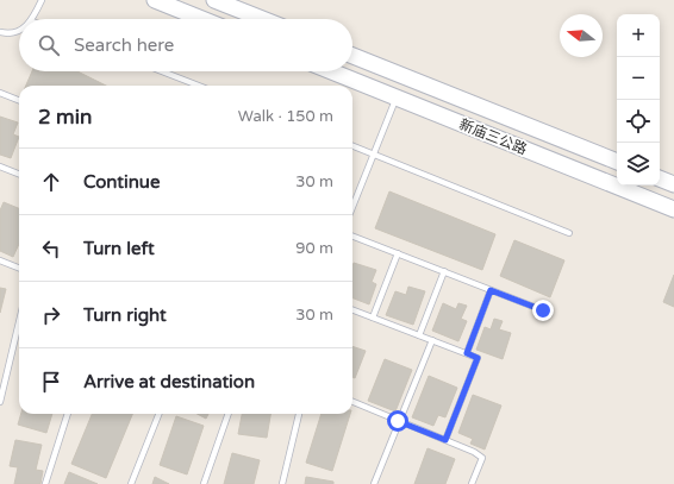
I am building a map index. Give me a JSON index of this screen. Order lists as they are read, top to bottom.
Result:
{
  "streets": {
    "main road": ["新庙三公路"]
  },
  "north": "left",
  "page": {
    "map_buttons": ["+", "−"],
    "search": "Search here",
    "heading": ["2 min", "Walk · 150 m"],
    "list": [
      ["Continue", "30 m"],
      ["Turn left", "90 m"],
      ["Turn right", "30 m"],
      "Arrive at destination"
    ]
  }
}
